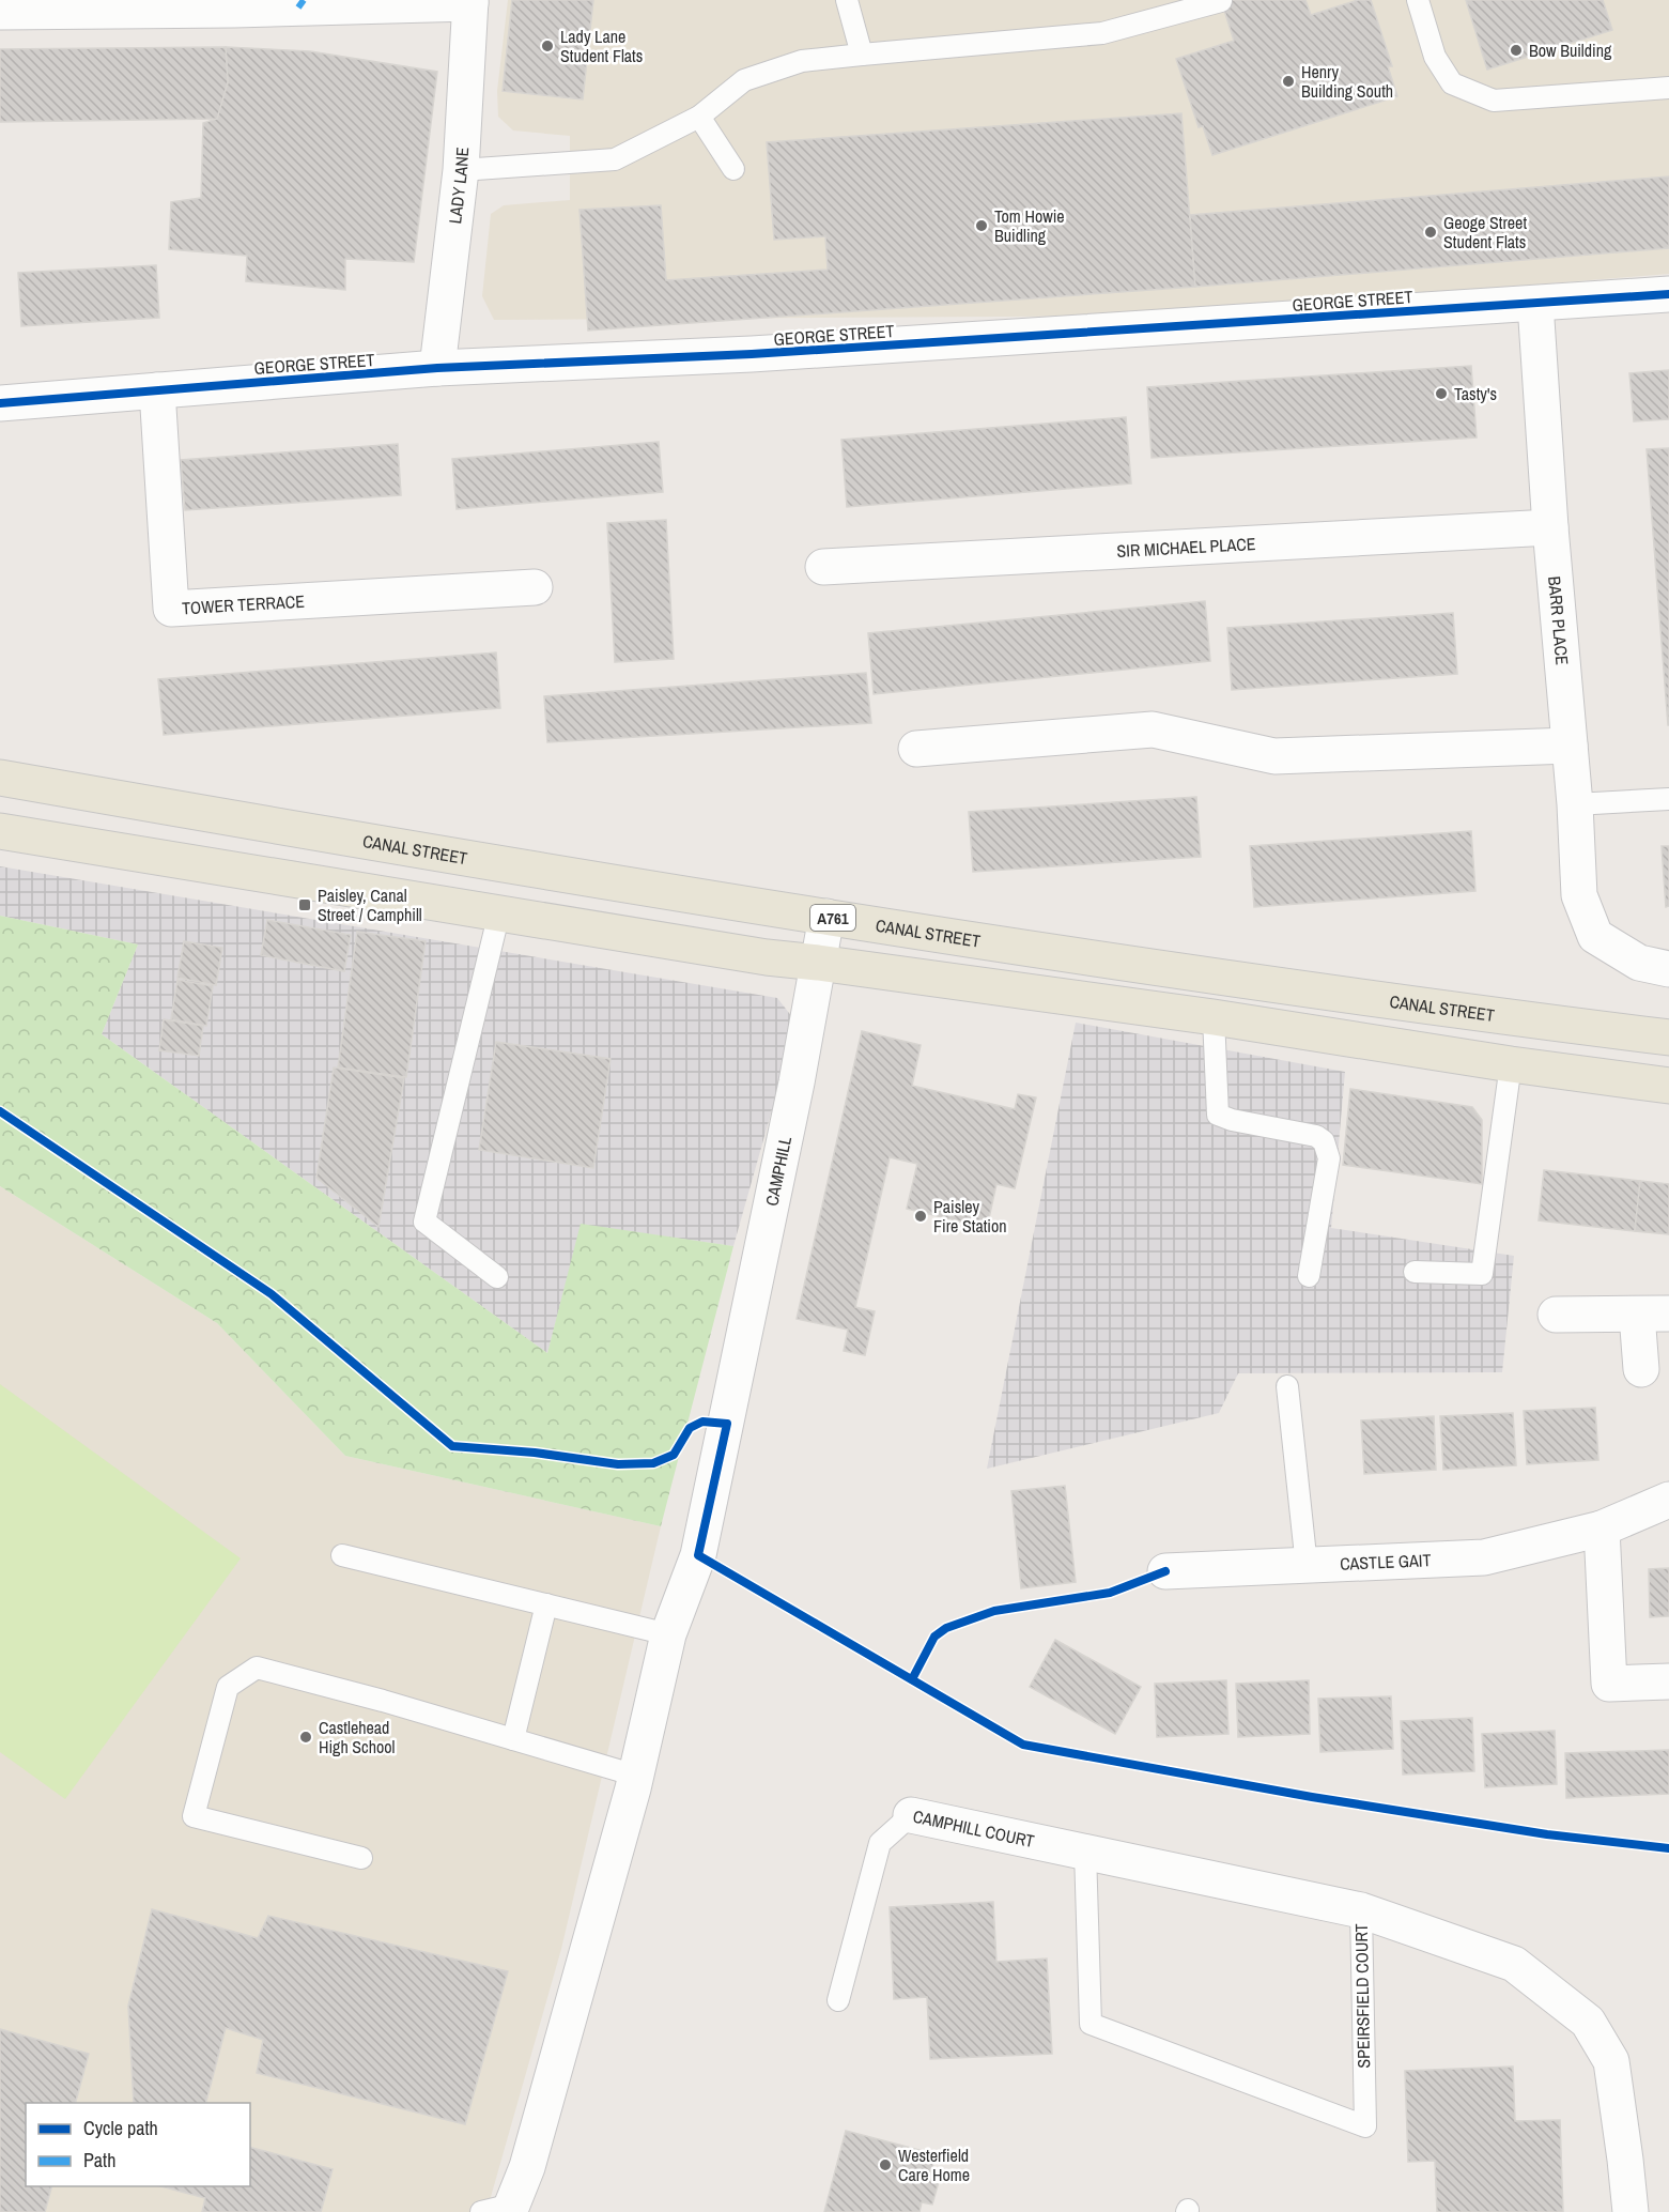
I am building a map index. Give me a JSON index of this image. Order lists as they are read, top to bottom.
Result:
{
  "streets": {
    "main road": ["CANAL STREET", "A761"],
    "street": [
      "LADY LANE",
      "GEORGE STREET",
      "SIR MICHAEL PLACE",
      "TOWER TERRACE",
      "BARR PLACE",
      "CAMPHILL",
      "CASTLE GAIT",
      "CAMPHILL COURT",
      "SPEIRSFIELD COURT"
    ]
  },
  "crossings": [
    ["LADY LANE", "GEORGE STREET"],
    ["GEORGE STREET", "TOWER TERRACE"],
    ["GEORGE STREET", "BARR PLACE"],
    ["SIR MICHAEL PLACE", "BARR PLACE"],
    ["CANAL STREET", "CAMPHILL"],
    ["CAMPHILL COURT", "SPEIRSFIELD COURT"]
  ],
  "places": {
    "other": [
      "Lady Lane Student Flats",
      "Bow Building",
      "Henry Building South",
      "Tom Howie Buidling",
      "Geoge Street Student Flats",
      "Tasty's",
      "Paisley Fire Station",
      "Castlehead High School",
      "Westerfield Care Home"
    ],
    "transit": ["Paisley, Canal Street / Camphill"]
  },
  "legend": ["Cycle path", "Path"]
}
